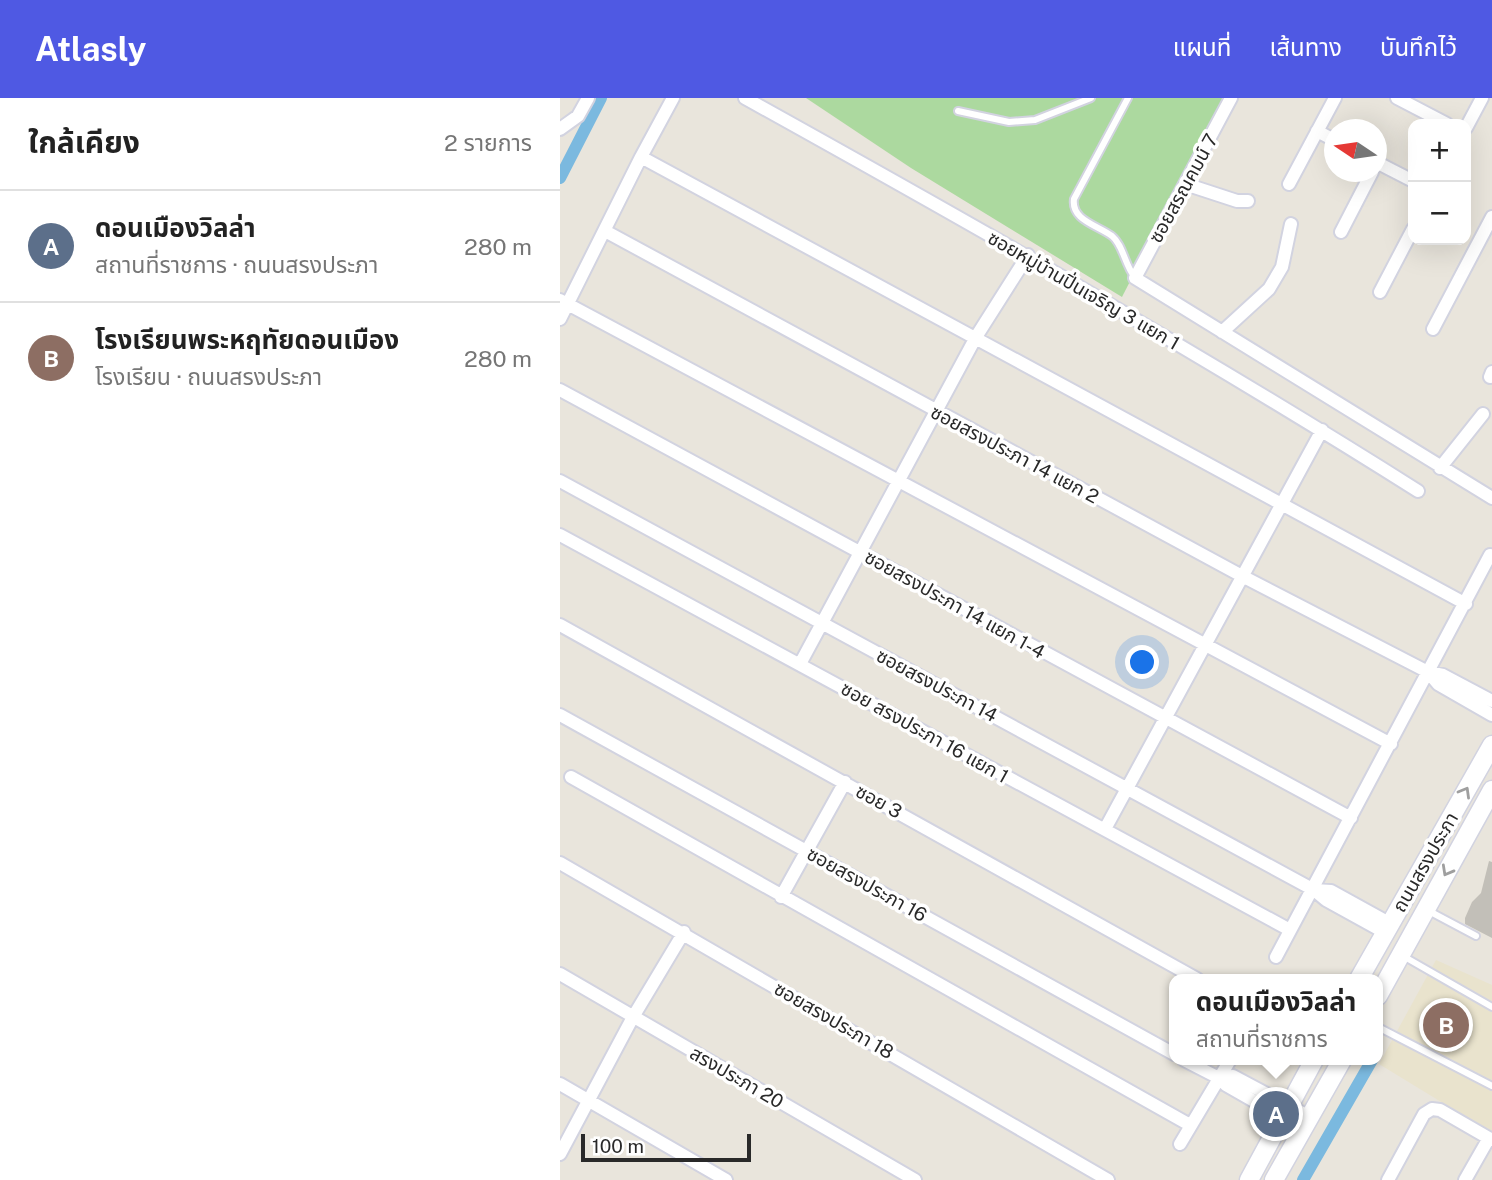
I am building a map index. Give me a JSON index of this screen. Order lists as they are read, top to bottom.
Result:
{
  "streets": {
    "main road": ["ถนนสรงประภา"],
    "street": [
      "ซอยสรณคมน์ 7",
      "ซอยหมู่บ้านปิ่นเจริญ 3 แยก 1",
      "ซอยสรงประภา 14 แยก 2",
      "ซอยสรงประภา 14 แยก 1-4",
      "ซอยสรงประภา 14",
      "ซอย สรงประภา 16 แยก 1",
      "ซอย 3",
      "ซอยสรงประภา 16",
      "ซอยสรงประภา 18",
      "สรงประภา 20"
    ]
  },
  "crossings": [
    ["ซอยสรงประภา 14", "ถนนสรงประภา"]
  ],
  "scale_bar": "100 m",
  "north": "left",
  "page": {
    "header": "Atlasly",
    "nav": ["แผนที่", "เส้นทาง", "บันทึกไว้"],
    "heading": ["ใกล้เคียง", "2 รายการ"],
    "map_buttons": ["+", "−"],
    "list": [
      {
        "mark": "A",
        "name": "ดอนเมืองวิลล่า",
        "note": "สถานที่ราชการ · ถนนสรงประภา",
        "value": "280 m"
      },
      {
        "mark": "B",
        "name": "โรงเรียนพระหฤทัยดอนเมือง",
        "note": "โรงเรียน · ถนนสรงประภา",
        "value": "280 m"
      }
    ],
    "popup": ["ดอนเมืองวิลล่า", "สถานที่ราชการ"],
    "pins": ["B", "A"],
    "scale": "100 m"
  }
}
